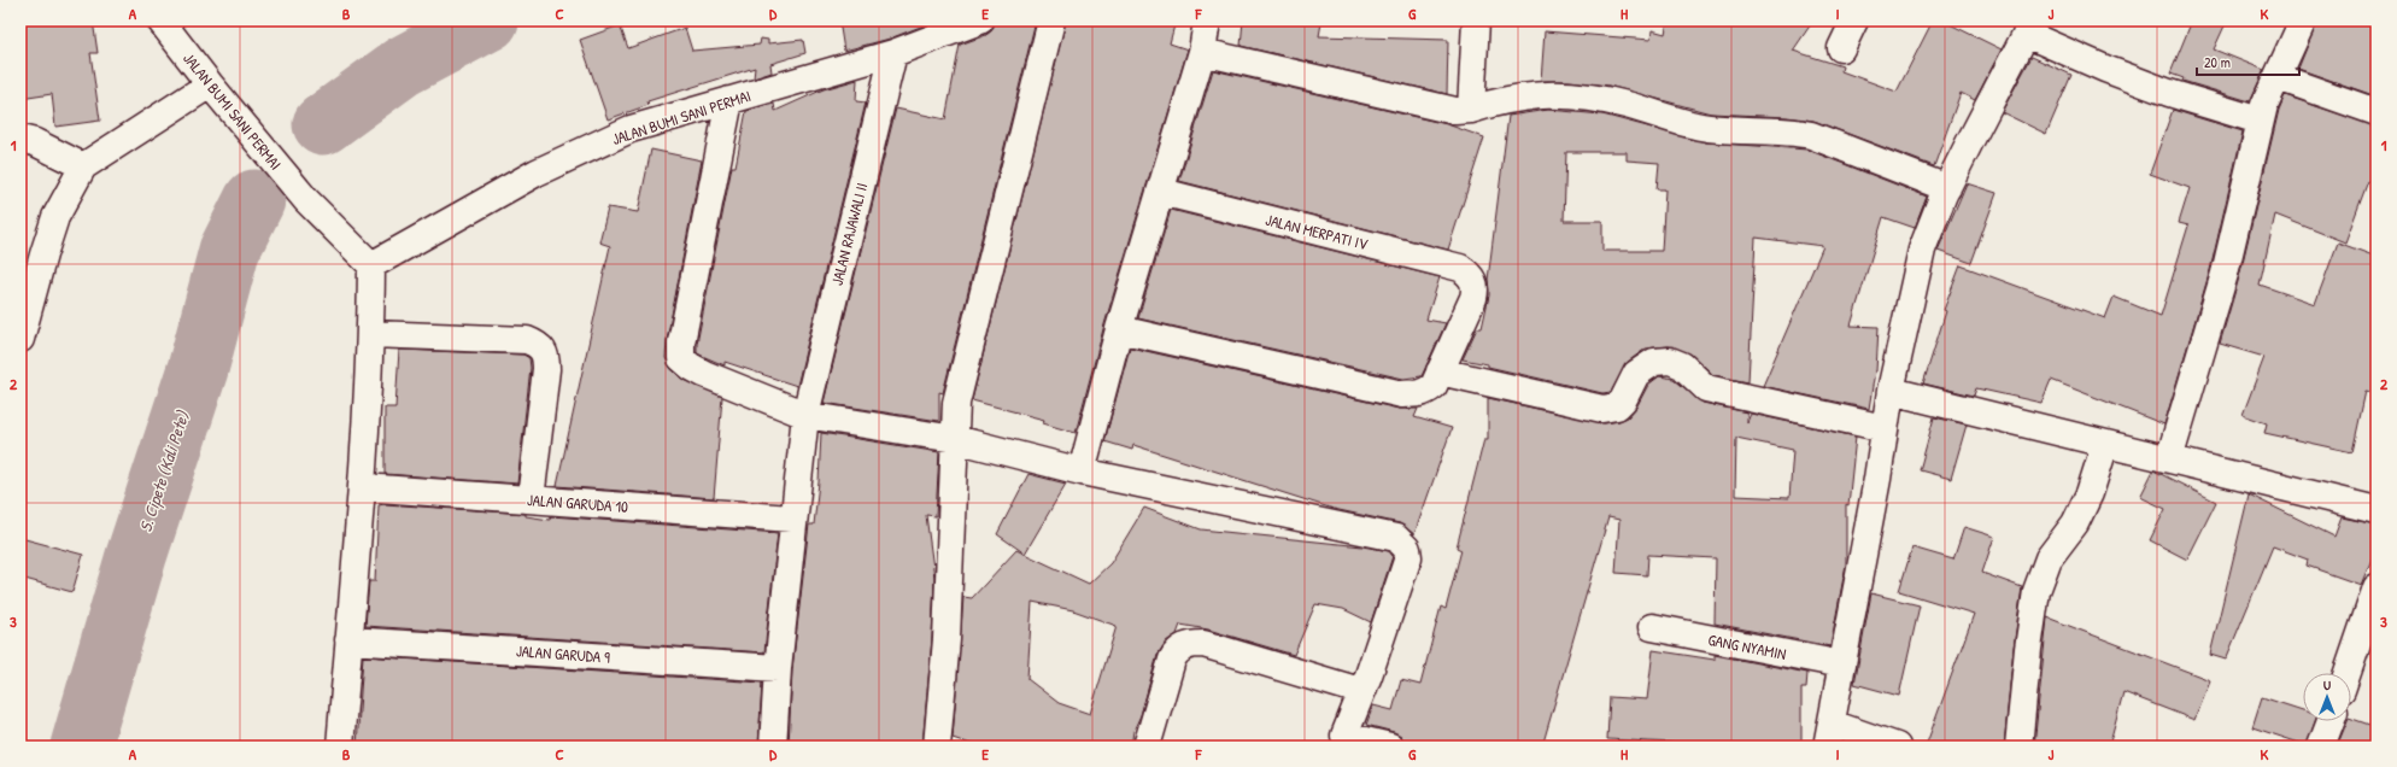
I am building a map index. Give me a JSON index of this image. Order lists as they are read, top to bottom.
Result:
{
  "streets": {
    "street": [
      "JALAN BUMI SANI PERMAI",
      "JALAN MERPATI IV",
      "JALAN RAJAWALI II",
      "JALAN GARUDA 10",
      "GANG NYAMIN",
      "JALAN GARUDA 9"
    ]
  },
  "crossings": [
    ["JALAN BUMI SANI PERMAI", "JALAN RAJAWALI II"],
    ["JALAN RAJAWALI II", "JALAN GARUDA 10"],
    ["JALAN RAJAWALI II", "JALAN GARUDA 9"]
  ],
  "water": ["S. Cipete (Kali Pete)"],
  "scale_bar": "20 m",
  "north": "top",
  "grid": {
    "columns": [
      "A",
      "B",
      "C",
      "D",
      "E",
      "F",
      "G",
      "H",
      "I",
      "J",
      "K"
    ],
    "rows": ["1", "2", "3"]
  }
}
